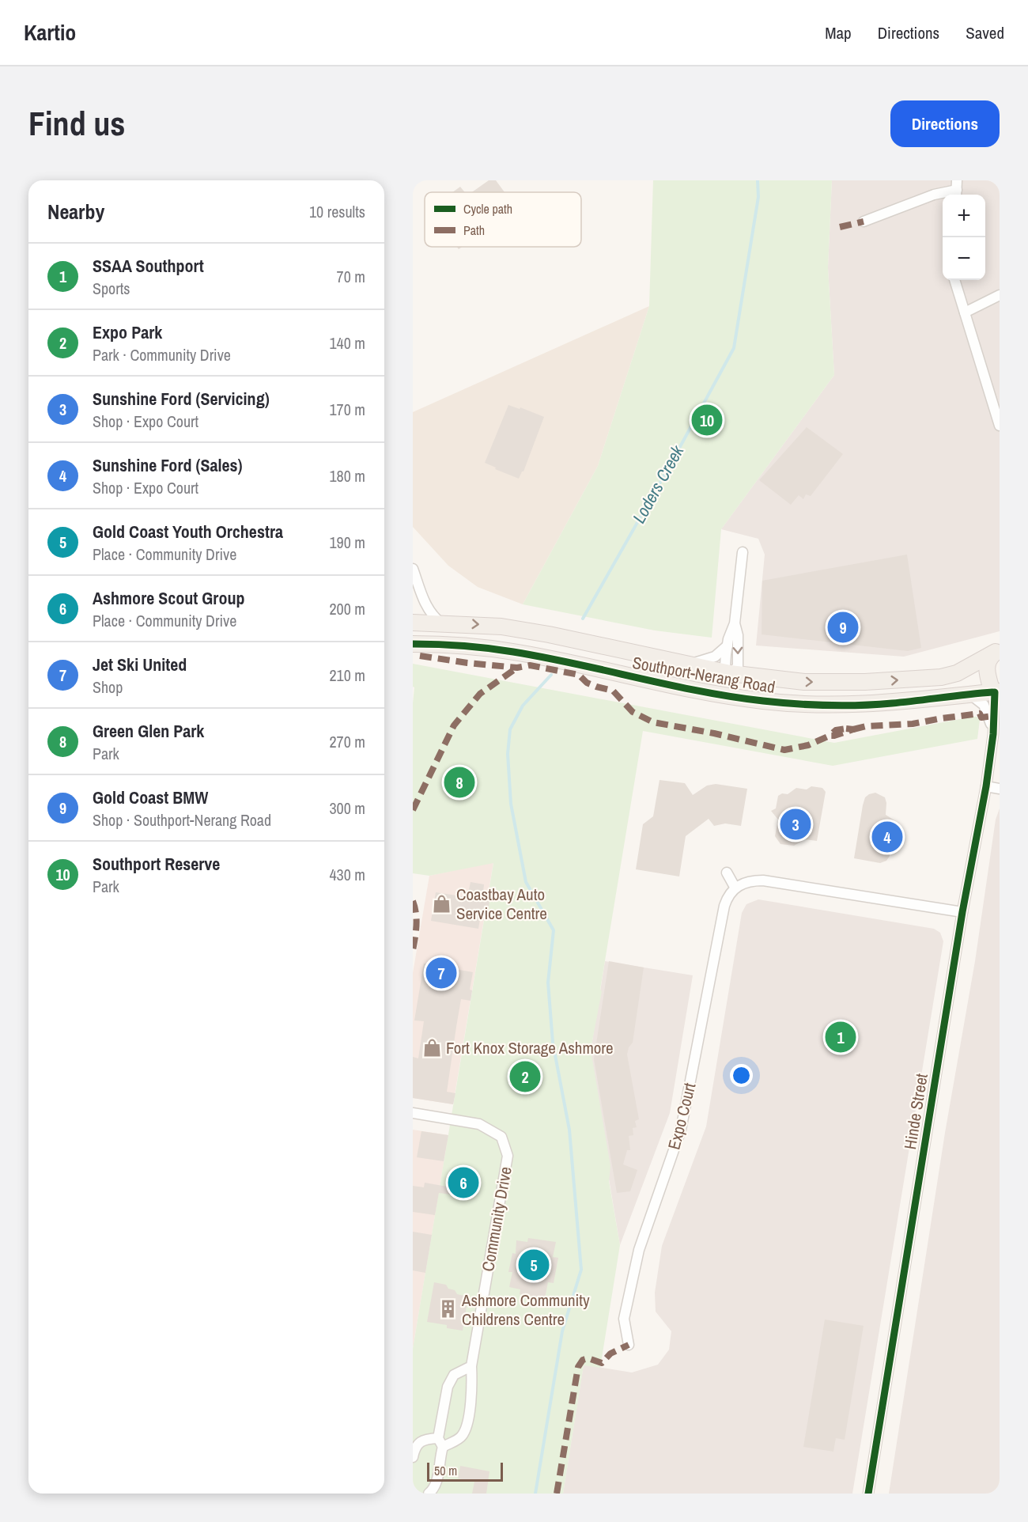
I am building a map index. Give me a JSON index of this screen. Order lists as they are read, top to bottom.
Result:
{
  "streets": {
    "main road": ["Southport-Nerang Road"],
    "street": ["Hinde Street", "Expo Court", "Community Drive"]
  },
  "crossings": [
    ["Southport-Nerang Road", "Hinde Street"]
  ],
  "water": ["Loders Creek"],
  "places": {
    "shop": ["Coastbay Auto Service Centre", "Fort Knox Storage Ashmore"],
    "building": ["Ashmore Community Childrens Centre"]
  },
  "legend": ["Cycle path", "Path"],
  "scale_bar": "50 m",
  "page": {
    "header": "Kartio",
    "nav": ["Map", "Directions", "Saved"],
    "buttons": "Directions",
    "title": "Find us",
    "heading": ["Nearby", "10 results"],
    "map_buttons": ["+", "−"],
    "list": [
      {
        "mark": "1",
        "name": "SSAA Southport",
        "note": "Sports",
        "value": "70 m"
      },
      {
        "mark": "2",
        "name": "Expo Park",
        "note": "Park · Community Drive",
        "value": "140 m"
      },
      {
        "mark": "3",
        "name": "Sunshine Ford (Servicing)",
        "note": "Shop · Expo Court",
        "value": "170 m"
      },
      {
        "mark": "4",
        "name": "Sunshine Ford (Sales)",
        "note": "Shop · Expo Court",
        "value": "180 m"
      },
      {
        "mark": "5",
        "name": "Gold Coast Youth Orchestra",
        "note": "Place · Community Drive",
        "value": "190 m"
      },
      {
        "mark": "6",
        "name": "Ashmore Scout Group",
        "note": "Place · Community Drive",
        "value": "200 m"
      },
      {
        "mark": "7",
        "name": "Jet Ski United",
        "note": "Shop",
        "value": "210 m"
      },
      {
        "mark": "8",
        "name": "Green Glen Park",
        "note": "Park",
        "value": "270 m"
      },
      {
        "mark": "9",
        "name": "Gold Coast BMW",
        "note": "Shop · Southport-Nerang Road",
        "value": "300 m"
      },
      {
        "mark": "10",
        "name": "Southport Reserve",
        "note": "Park",
        "value": "430 m"
      }
    ],
    "pins": [
      "10",
      "9",
      "8",
      "3",
      "4",
      "7",
      "1",
      "2",
      "6",
      "5"
    ],
    "scale": "50 m"
  }
}
